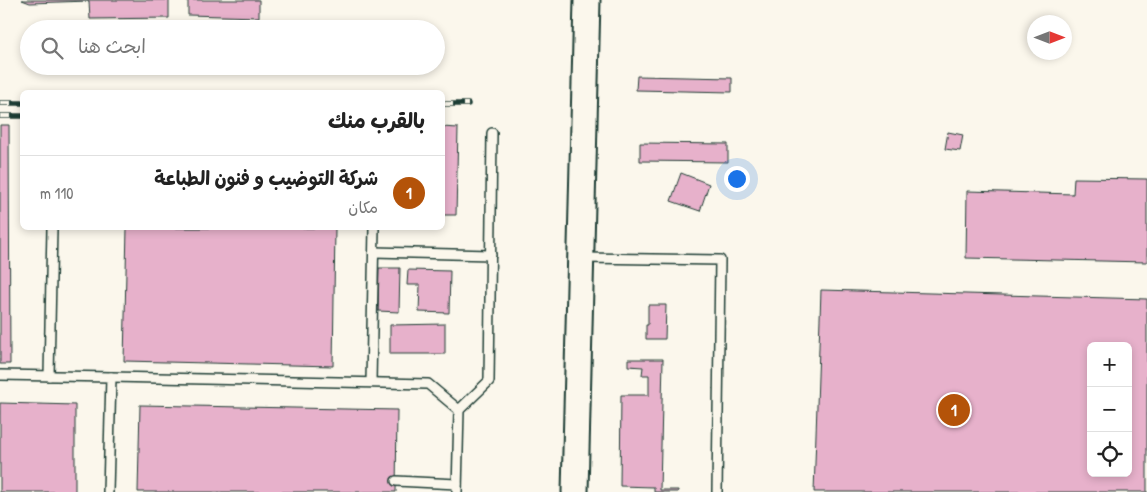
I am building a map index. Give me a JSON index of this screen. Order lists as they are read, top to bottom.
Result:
{
  "north": "right",
  "page": {
    "search": "ابحث هنا",
    "heading": "بالقرب منك",
    "list": [
      {
        "mark": "1",
        "name": "شركة التوضيب و فنون الطباعة",
        "note": "مكان",
        "value": "110 m"
      }
    ],
    "map_buttons": ["+", "−"],
    "pins": "1"
  }
}
